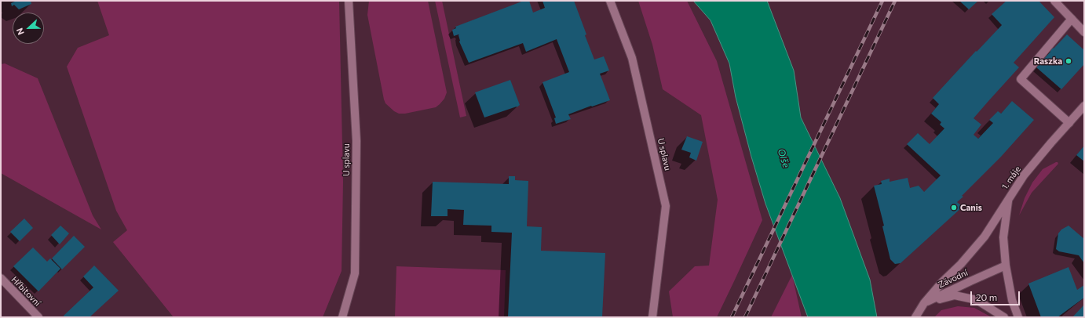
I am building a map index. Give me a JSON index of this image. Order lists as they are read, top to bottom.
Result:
{
  "streets": {
    "street": [
      "U splavu",
      "1. máje",
      "Závodní",
      "Hřbitovní"
    ]
  },
  "crossings": [
    ["1. máje", "Závodní"]
  ],
  "water": ["Olše"],
  "places": ["Raszka", "Canis"],
  "scale_bar": "20 m",
  "north": "left"
}
